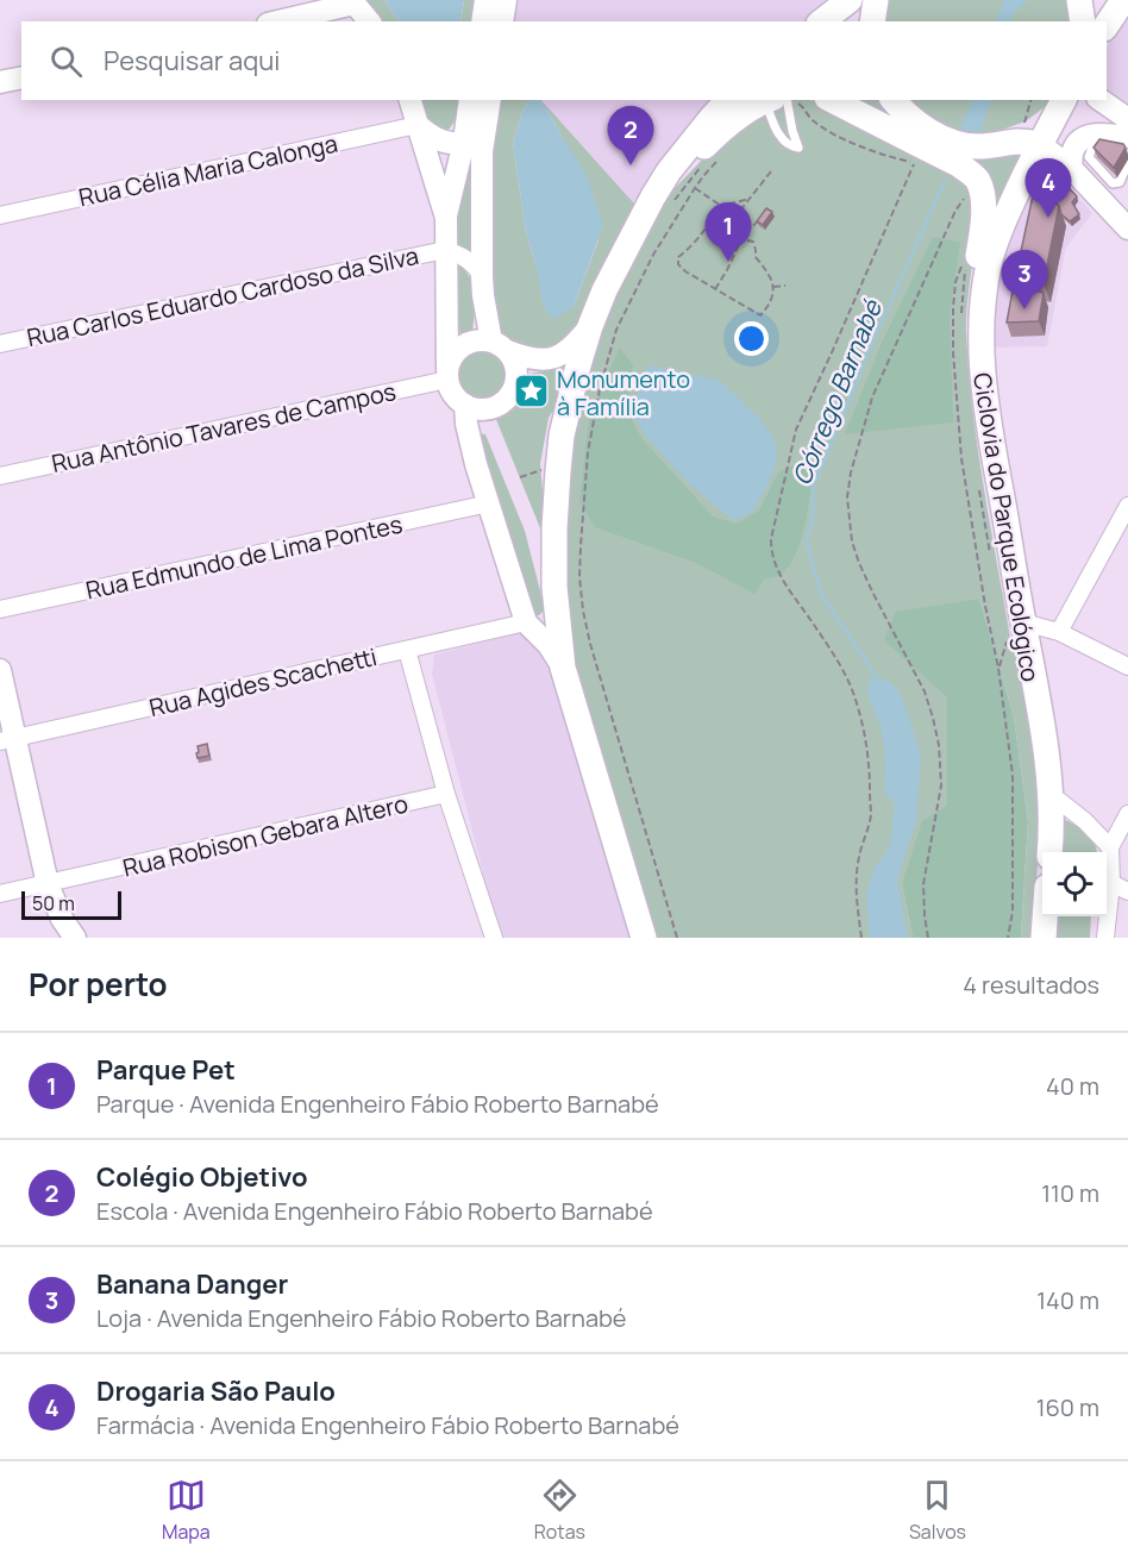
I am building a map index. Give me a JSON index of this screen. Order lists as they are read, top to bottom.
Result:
{
  "streets": {
    "street": [
      "Rua Célia Maria Calonga",
      "Rua Carlos Eduardo Cardoso da Silva",
      "Rua Antônio Tavares de Campos",
      "Rua Edmundo de Lima Pontes",
      "Rua Agides Scachetti",
      "Rua Robison Gebara Altero"
    ],
    "path": ["Ciclovia do Parque Ecológico"]
  },
  "water": ["Córrego Barnabé"],
  "places": {
    "place": ["Monumento à Família"]
  },
  "scale_bar": "50 m",
  "page": {
    "search": "Pesquisar aqui",
    "pins": [
      "2",
      "4",
      "1",
      "3"
    ],
    "scale": "50 m",
    "heading": ["Por perto", "4 resultados"],
    "list": [
      {
        "mark": "1",
        "name": "Parque Pet",
        "note": "Parque · Avenida Engenheiro Fábio Roberto Barnabé",
        "value": "40 m"
      },
      {
        "mark": "2",
        "name": "Colégio Objetivo",
        "note": "Escola · Avenida Engenheiro Fábio Roberto Barnabé",
        "value": "110 m"
      },
      {
        "mark": "3",
        "name": "Banana Danger",
        "note": "Loja · Avenida Engenheiro Fábio Roberto Barnabé",
        "value": "140 m"
      },
      {
        "mark": "4",
        "name": "Drogaria São Paulo",
        "note": "Farmácia · Avenida Engenheiro Fábio Roberto Barnabé",
        "value": "160 m"
      }
    ],
    "nav": ["Mapa", "Rotas", "Salvos"]
  }
}
